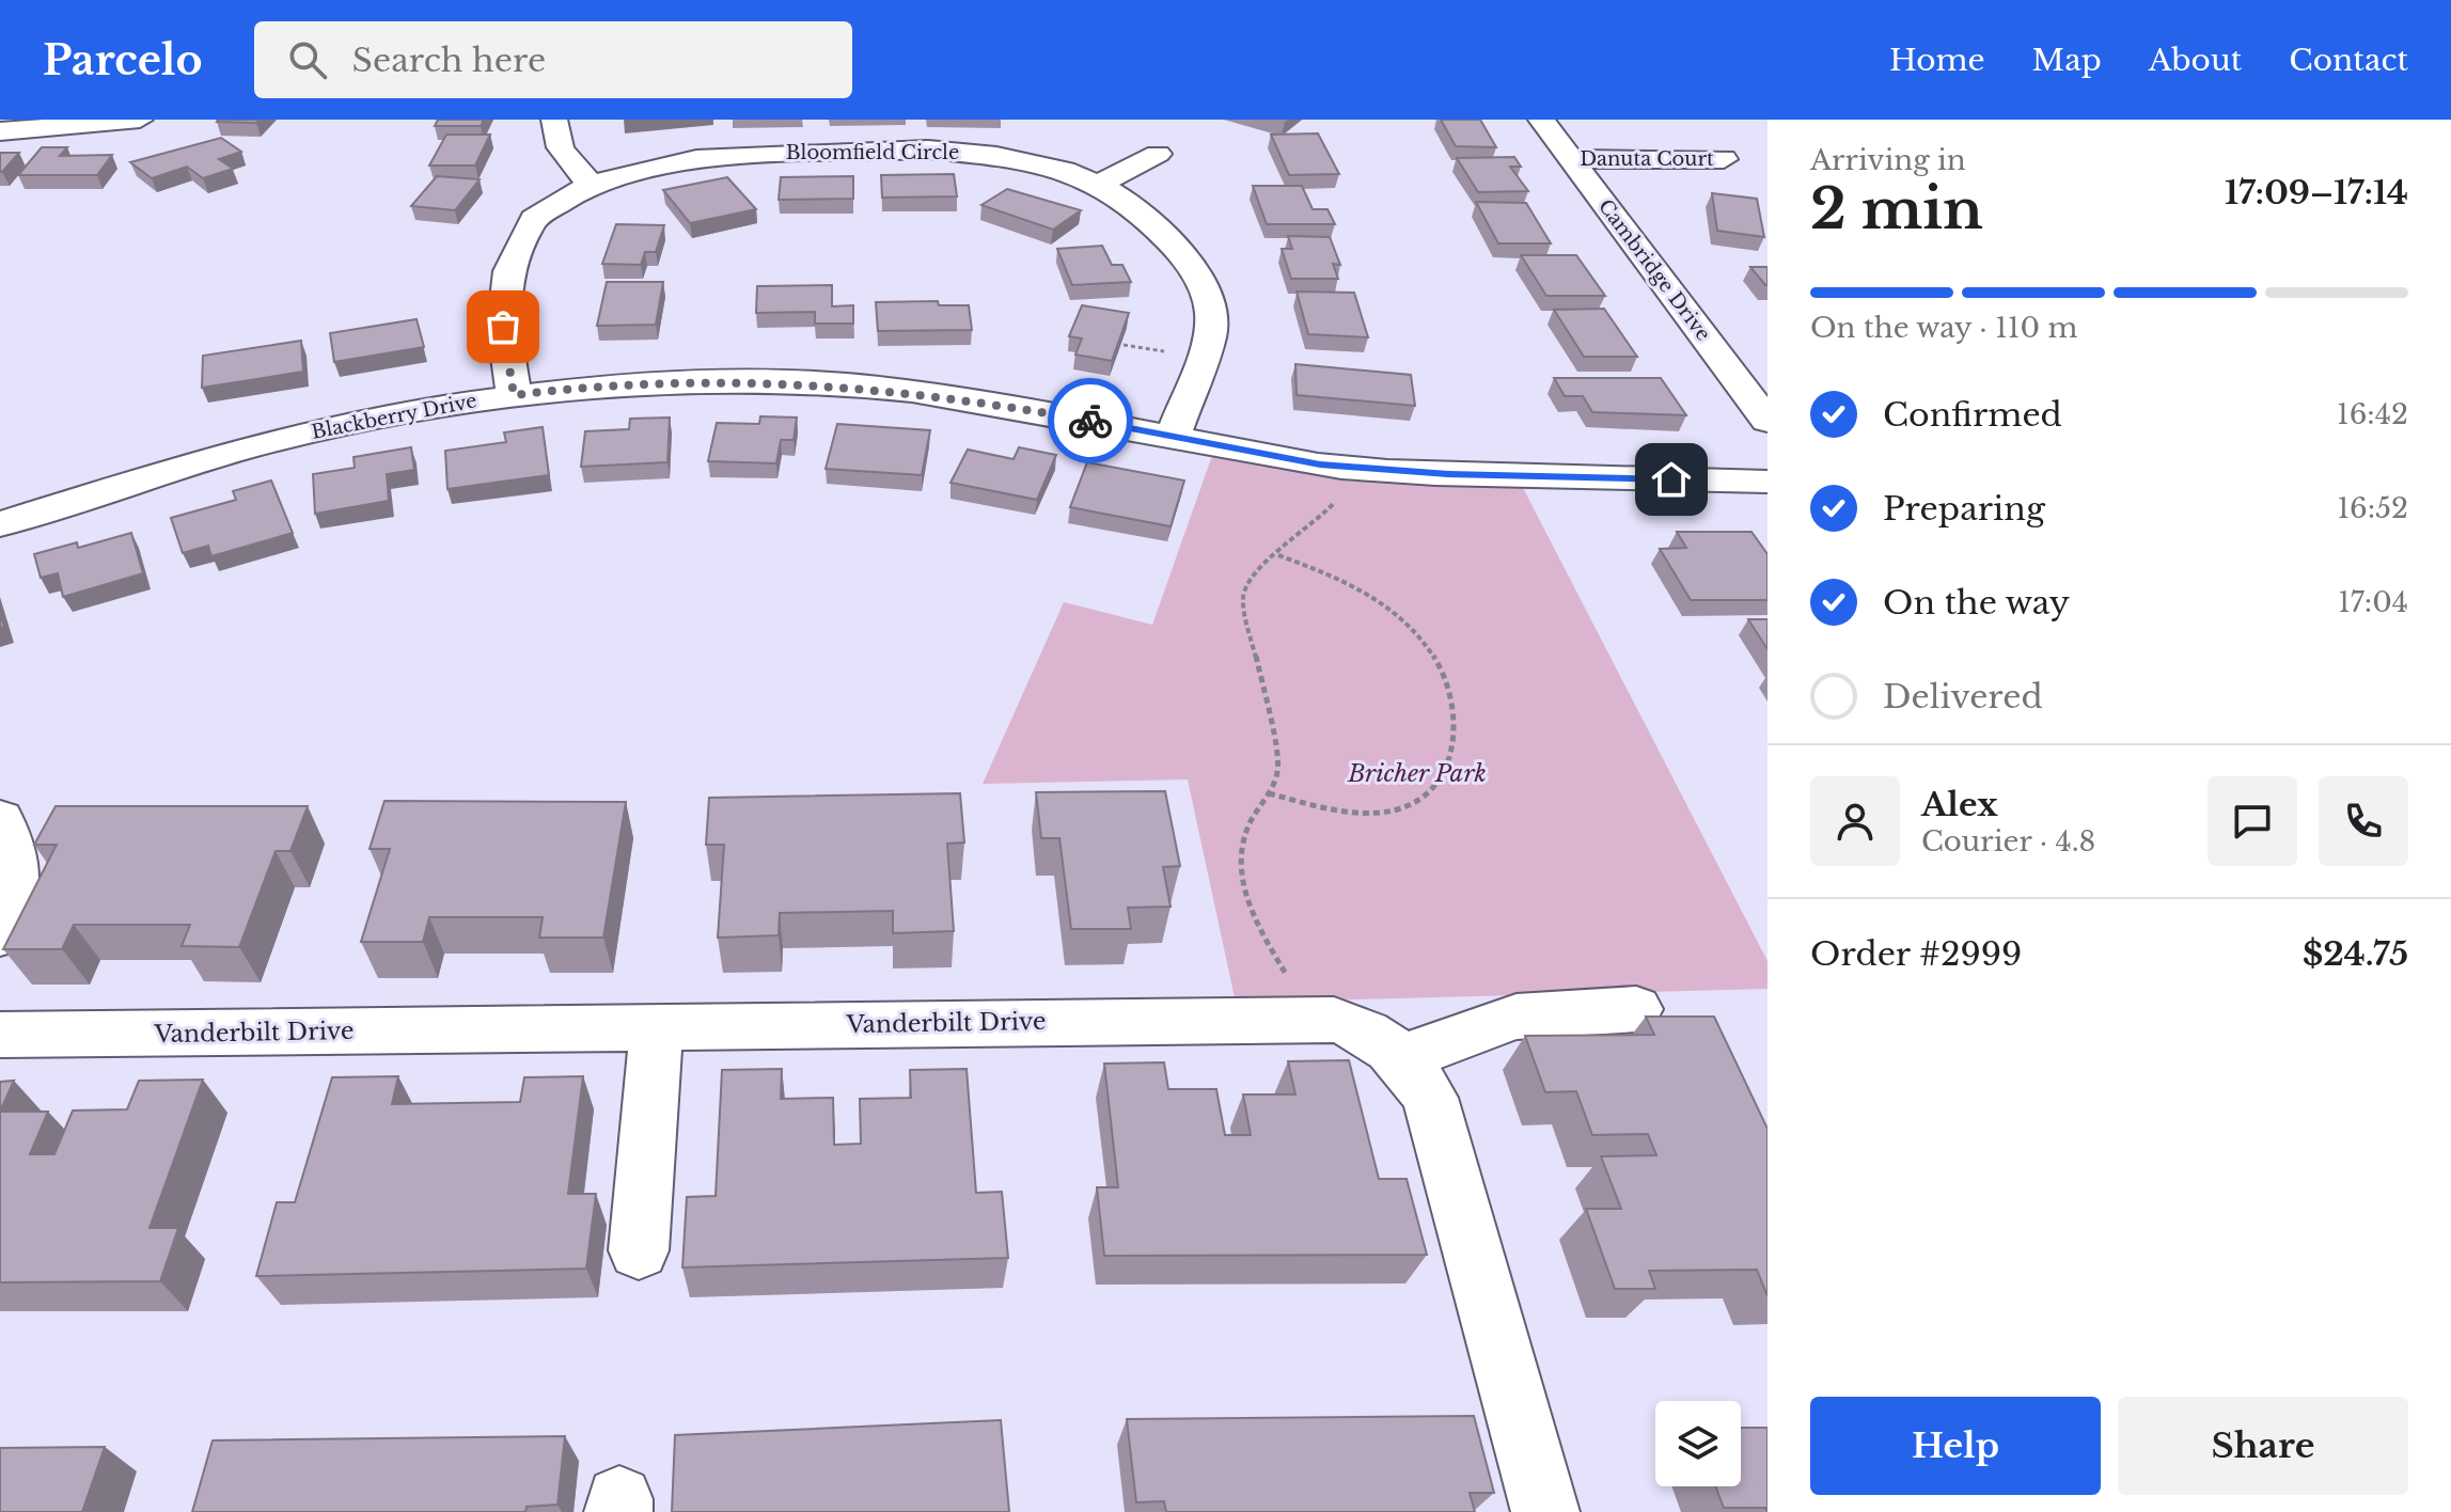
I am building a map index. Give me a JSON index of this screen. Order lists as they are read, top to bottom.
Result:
{
  "streets": {
    "street": [
      "Bloomfield Circle",
      "Danuta Court",
      "Cambridge Drive",
      "Blackberry Drive",
      "Vanderbilt Drive"
    ]
  },
  "crossings": [
    ["Bloomfield Circle", "Blackberry Drive"],
    ["Danuta Court", "Cambridge Drive"]
  ],
  "parks": ["Bricher Park"],
  "page": {
    "header": "Parcelo",
    "search": "Search here",
    "nav": [
      "Home",
      "Map",
      "About",
      "Contact"
    ],
    "heading": ["2 min", "Arriving in", "17:09–17:14"],
    "panel": [
      "Alex",
      "Courier · 4.8",
      "Order #2999",
      "$24.75"
    ],
    "bar": "On the way · 110 m",
    "list": [
      ["Confirmed", "16:42"],
      ["Preparing", "16:52"],
      ["On the way", "17:04"],
      "Delivered"
    ],
    "buttons": ["Help", "Share"]
  }
}
